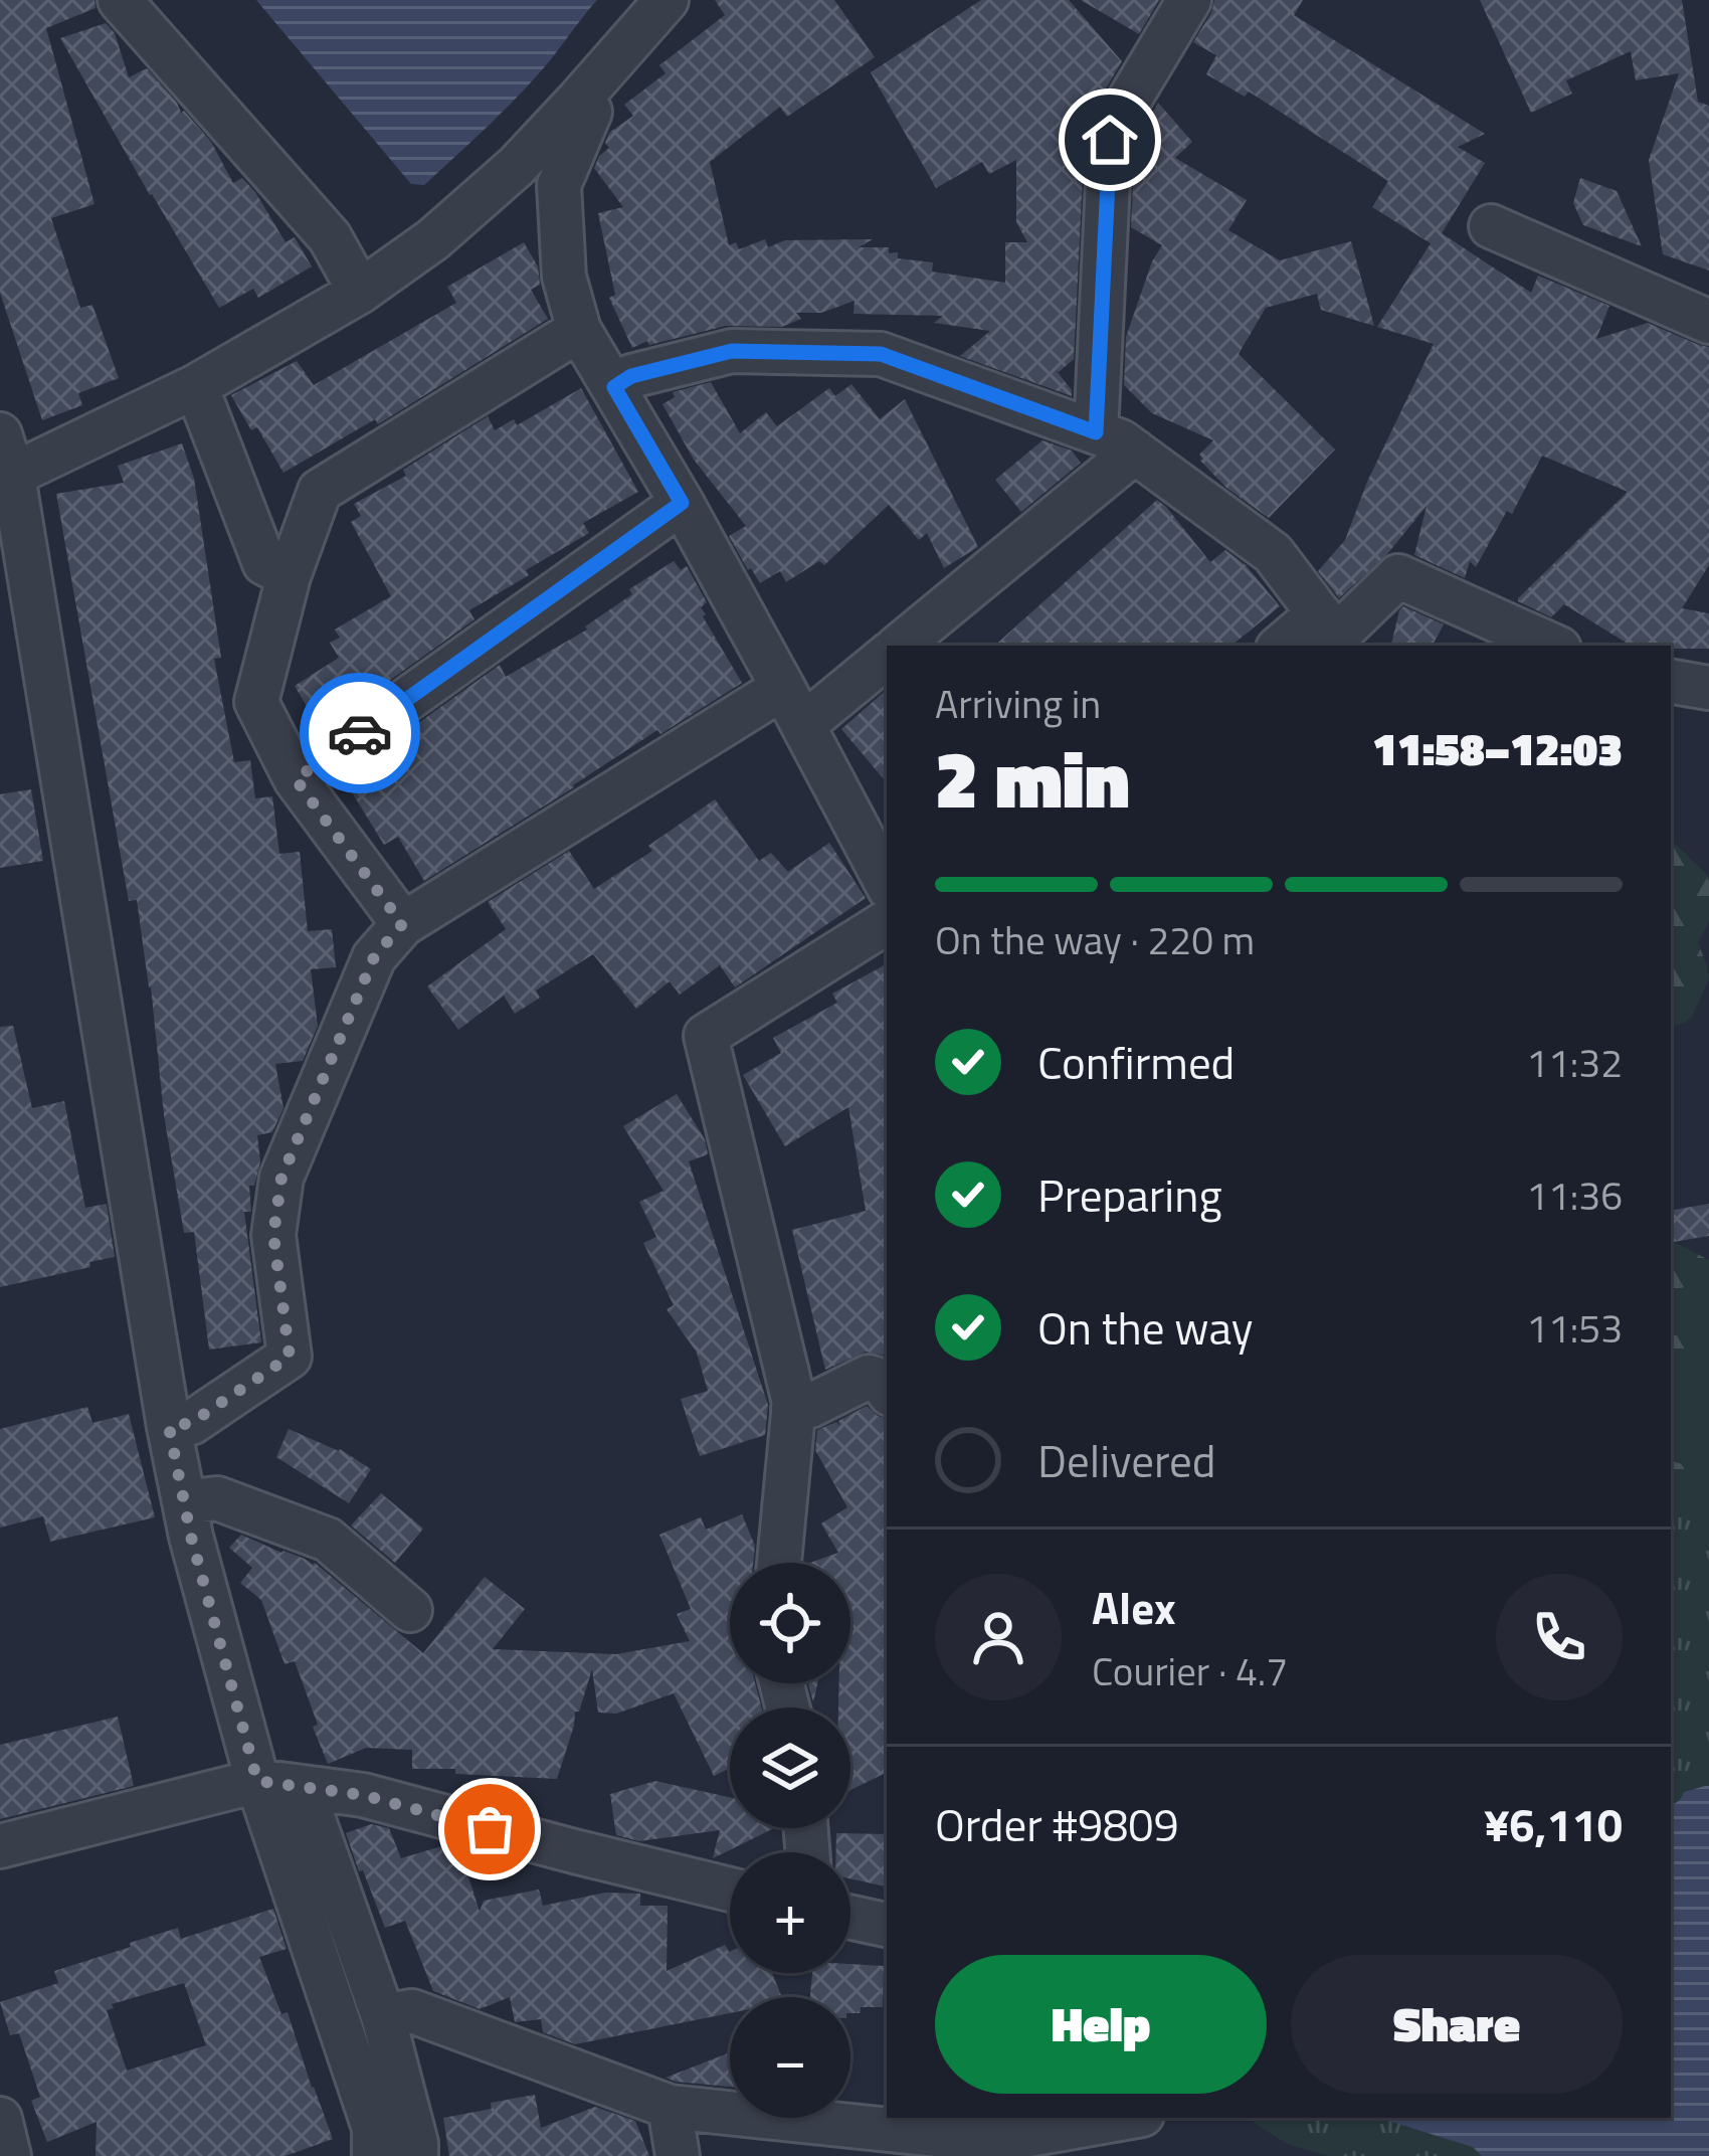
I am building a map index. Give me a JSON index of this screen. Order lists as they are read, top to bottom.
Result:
{
  "page": {
    "heading": ["2 min", "Arriving in", "11:58–12:03"],
    "panel": [
      "Alex",
      "Courier · 4.7",
      "Order #9809",
      "¥6,110"
    ],
    "bar": "On the way · 220 m",
    "list": [
      ["Confirmed", "11:32"],
      ["Preparing", "11:36"],
      ["On the way", "11:53"],
      "Delivered"
    ],
    "map_buttons": ["+", "−"],
    "buttons": ["Help", "Share"]
  }
}
